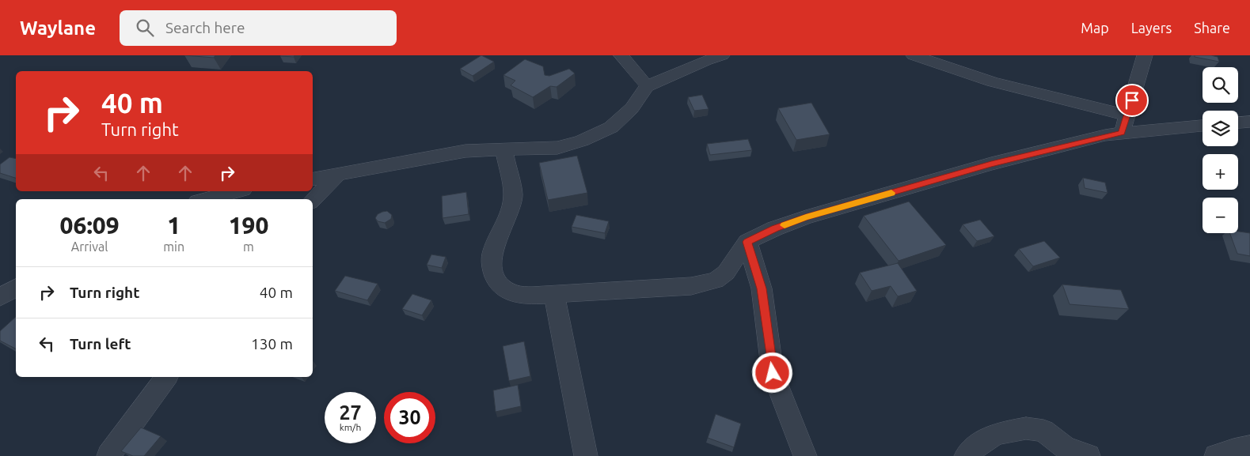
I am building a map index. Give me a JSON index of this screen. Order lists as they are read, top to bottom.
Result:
{
  "page": {
    "header": "Waylane",
    "search": "Search here",
    "nav": ["Map", "Layers", "Share"],
    "map_buttons": ["+", "−"],
    "turn": ["40 m", "Turn right"],
    "eta": [
      "06:09",
      "Arrival",
      "1",
      "min",
      "190",
      "m"
    ],
    "list": [
      {
        "name": "Turn right",
        "value": "40 m"
      },
      {
        "name": "Turn left",
        "value": "130 m"
      }
    ],
    "speed": "27 km/h",
    "limit": "30"
  }
}
